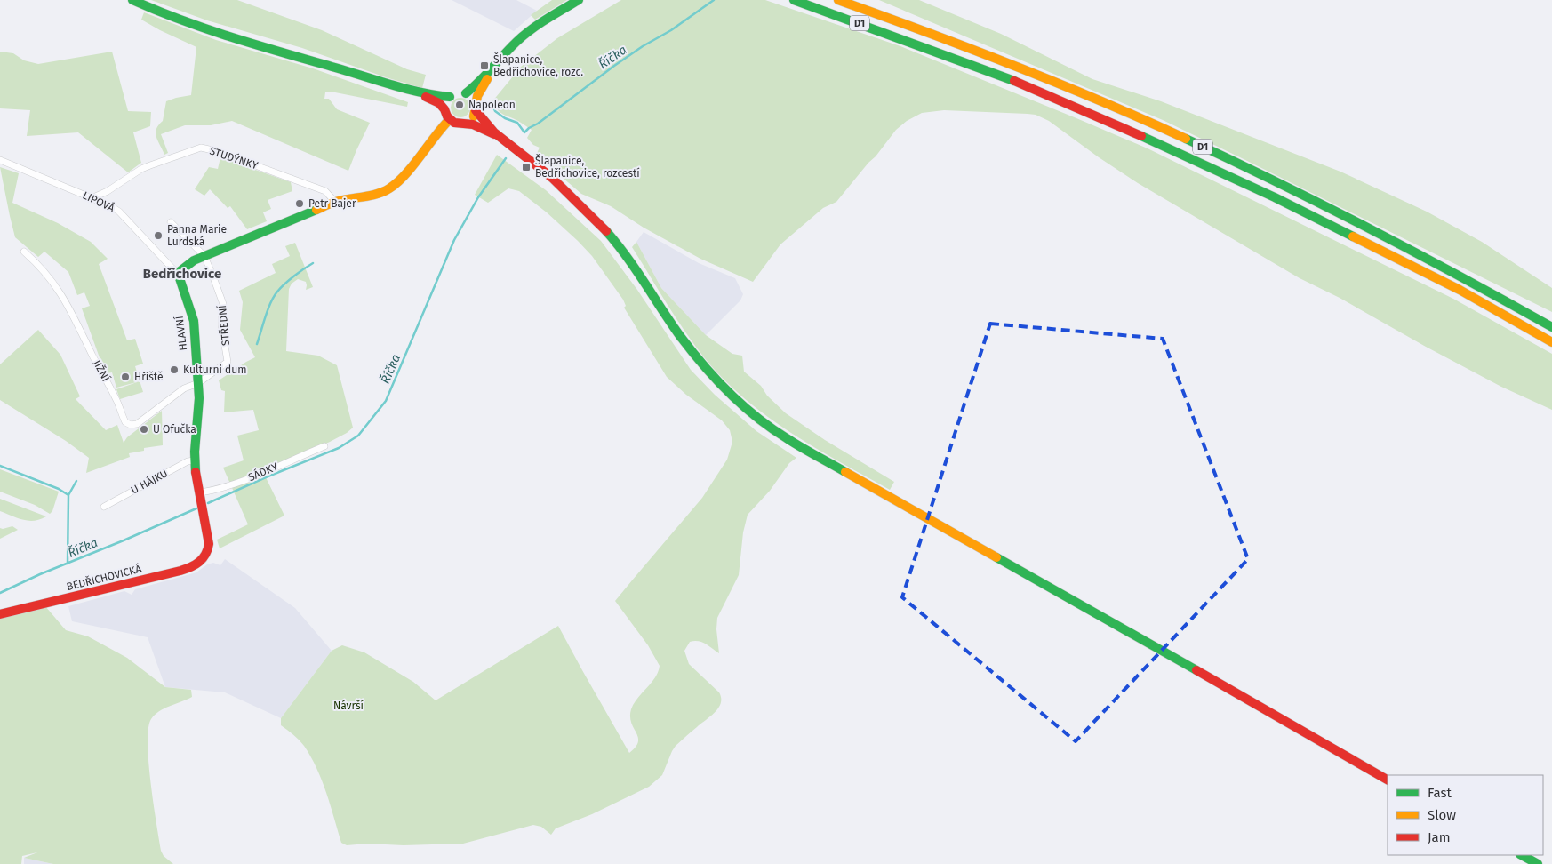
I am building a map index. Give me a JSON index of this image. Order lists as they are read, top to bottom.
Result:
{
  "streets": {
    "main road": ["D1", "HLAVNÍ", "BEDŘICHOVICKÁ"],
    "street": [
      "STUDÝNKY",
      "LIPOVÁ",
      "STŘEDNÍ",
      "JIŽNÍ",
      "SÁDKY",
      "U HÁJKU"
    ]
  },
  "crossings": [
    ["STUDÝNKY", "LIPOVÁ"],
    ["LIPOVÁ", "HLAVNÍ"],
    ["STŘEDNÍ", "HLAVNÍ"],
    ["STŘEDNÍ", "JIŽNÍ"],
    ["HLAVNÍ", "JIŽNÍ"],
    ["HLAVNÍ", "SÁDKY"],
    ["HLAVNÍ", "U HÁJKU"],
    ["HLAVNÍ", "BEDŘICHOVICKÁ"]
  ],
  "districts": ["Bedřichovice"],
  "water": ["Říčka"],
  "parks": ["Návrší"],
  "places": {
    "transit": ["Šlapanice, Bedřichovice, rozc.", "Šlapanice, Bedřichovice, rozcestí"],
    "other": [
      "Napoleon",
      "Petr Bajer",
      "Panna Marie Lurdská",
      "Kulturni dum",
      "Hřiště",
      "U Ofučka"
    ]
  },
  "legend": ["Fast", "Slow", "Jam"]
}
